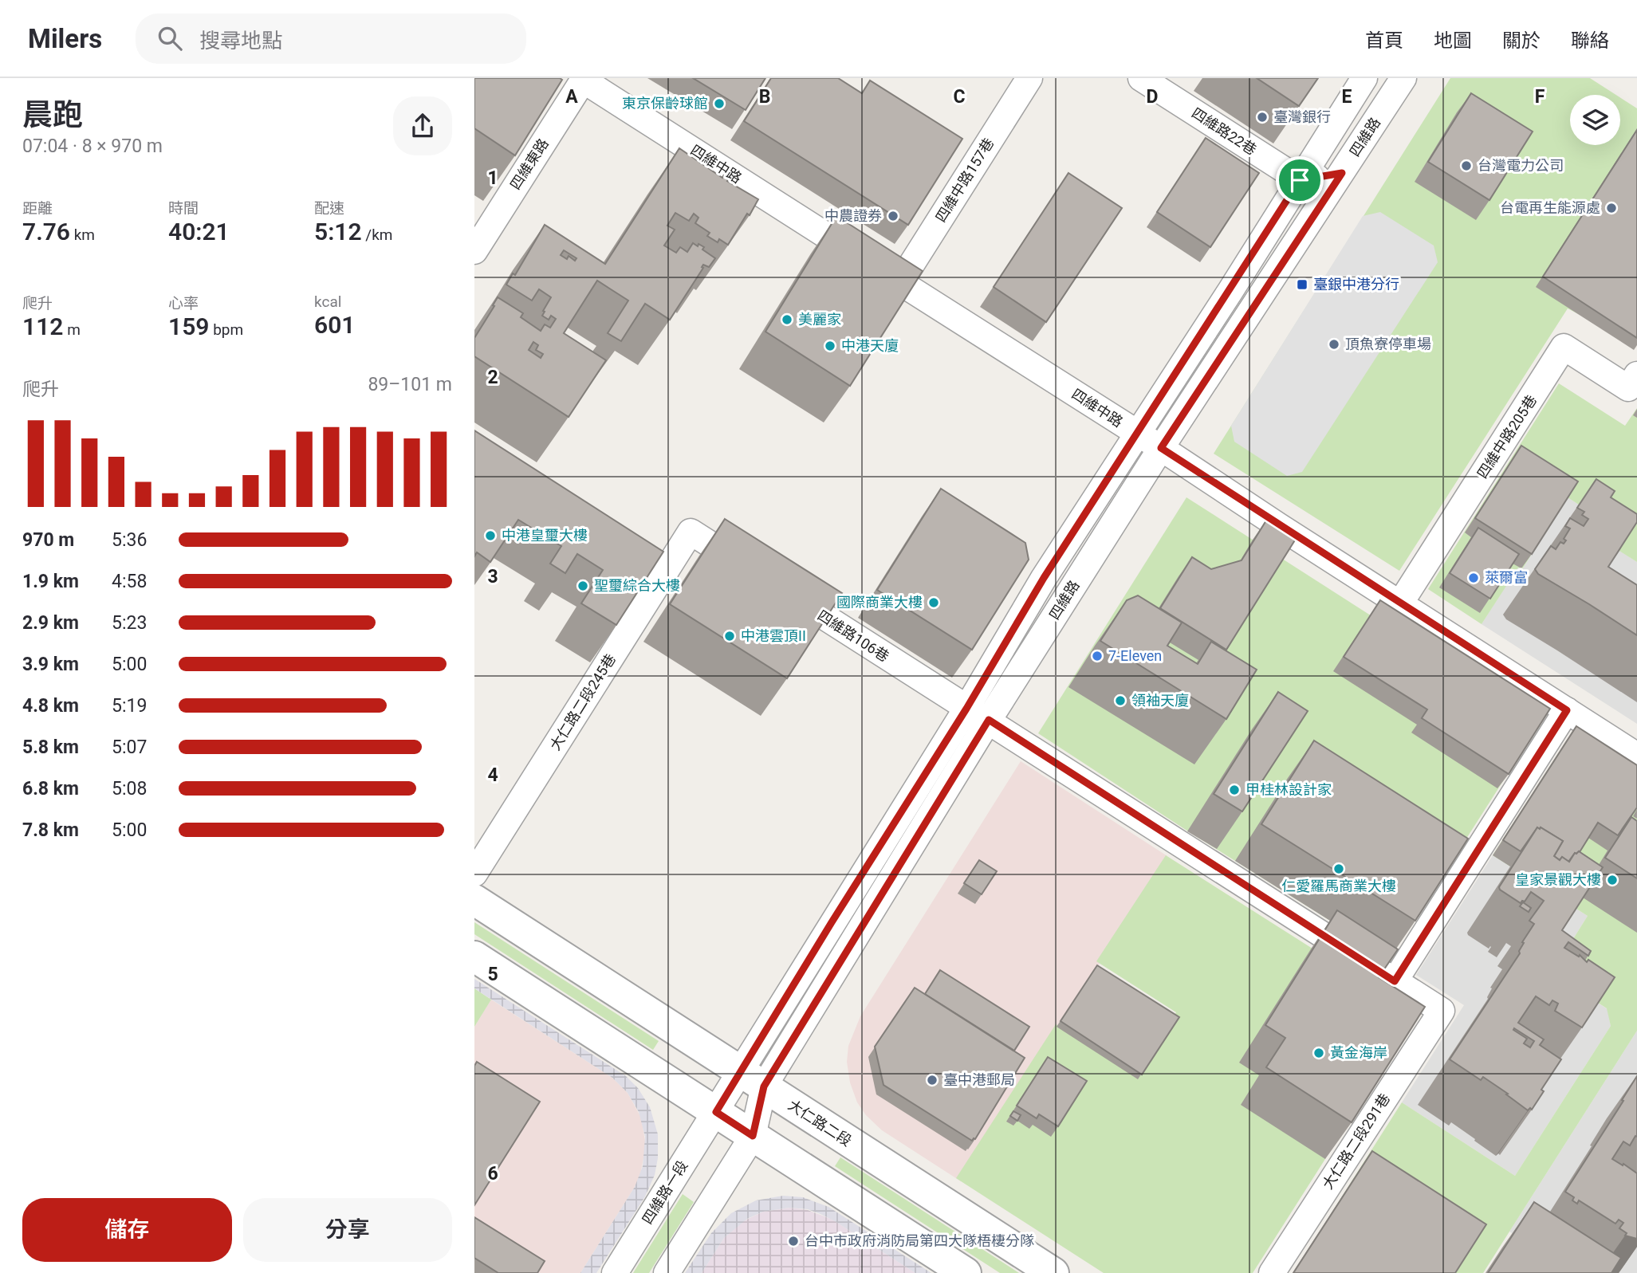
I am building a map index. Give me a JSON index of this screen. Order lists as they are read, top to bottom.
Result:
{
  "streets": {
    "street": [
      "四維路22巷",
      "四維路",
      "四維東路",
      "四維中路",
      "四維中路157巷",
      "四維中路205巷",
      "四維路106巷",
      "大仁路二段245巷",
      "大仁路二段",
      "大仁路二段291巷",
      "四維路一段"
    ]
  },
  "crossings": [
    ["四維路22巷", "四維路"],
    ["四維路", "四維中路"],
    ["四維路", "四維路106巷"],
    ["四維路", "大仁路二段"],
    ["四維路", "四維路一段"],
    ["四維東路", "四維中路"],
    ["四維中路", "四維中路157巷"],
    ["四維中路", "四維中路205巷"],
    ["四維路106巷", "大仁路二段245巷"],
    ["四維路106巷", "大仁路二段291巷"]
  ],
  "places": {
    "other": [
      "東京保齡球館",
      "臺灣銀行",
      "台灣電力公司",
      "台電再生能源處",
      "中農證券",
      "美麗家",
      "頂魚寮停車場",
      "中港天廈",
      "中港皇璽大樓",
      "萊爾富",
      "聖璽綜合大樓",
      "國際商業大樓",
      "中港雲頂II",
      "7-Eleven",
      "領袖天廈",
      "甲桂林設計家",
      "仁愛羅馬商業大樓",
      "皇家景觀大樓",
      "黃金海岸",
      "臺中港郵局",
      "台中市政府消防局第四大隊梧棲分隊"
    ],
    "transit": ["臺銀中港分行"]
  },
  "page": {
    "header": "Milers",
    "search": "搜尋地點",
    "nav": [
      "首頁",
      "地圖",
      "關於",
      "聯絡"
    ],
    "heading": ["晨跑", "07:04 · 8 × 970 m"],
    "stats": [
      ["距離", "7.76 km"],
      ["時間", "40:21"],
      ["配速", "5:12 /km"],
      ["爬升", "112 m"],
      ["心率", "159 bpm"],
      ["kcal", "601"]
    ],
    "chart": ["爬升", "89–101 m"],
    "list": [
      {
        "name": "970 m",
        "note": "5:36"
      },
      {
        "name": "1.9 km",
        "note": "4:58"
      },
      {
        "name": "2.9 km",
        "note": "5:23"
      },
      {
        "name": "3.9 km",
        "note": "5:00"
      },
      {
        "name": "4.8 km",
        "note": "5:19"
      },
      {
        "name": "5.8 km",
        "note": "5:07"
      },
      {
        "name": "6.8 km",
        "note": "5:08"
      },
      {
        "name": "7.8 km",
        "note": "5:00"
      }
    ],
    "buttons": ["儲存", "分享"]
  },
  "grid": {
    "columns": [
      "A",
      "B",
      "C",
      "D",
      "E",
      "F"
    ],
    "rows": [
      "1",
      "2",
      "3",
      "4",
      "5",
      "6"
    ]
  }
}
